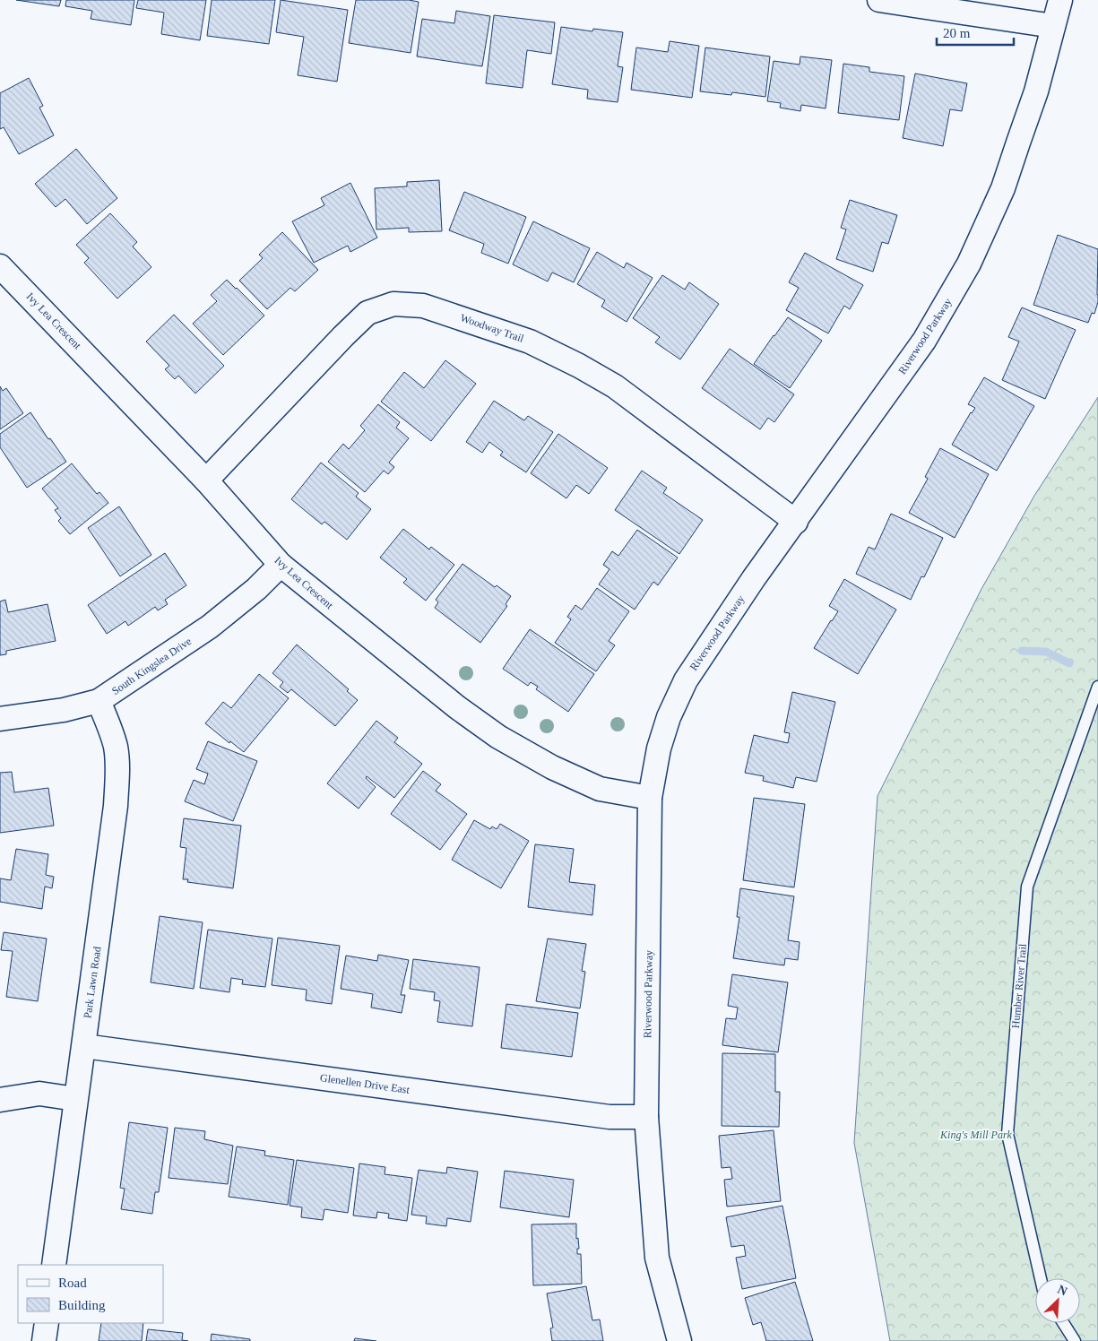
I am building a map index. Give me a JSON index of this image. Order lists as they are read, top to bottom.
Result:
{
  "streets": {
    "street": [
      "Ivy Lea Crescent",
      "Woodway Trail",
      "Riverwood Parkway",
      "South Kingslea Drive",
      "Park Lawn Road",
      "Glenellen Drive East"
    ],
    "lane": ["Humber River Trail"]
  },
  "crossings": [
    ["Ivy Lea Crescent", "Woodway Trail"],
    ["Ivy Lea Crescent", "Riverwood Parkway"],
    ["Ivy Lea Crescent", "South Kingslea Drive"],
    ["Woodway Trail", "Riverwood Parkway"],
    ["Riverwood Parkway", "Glenellen Drive East"],
    ["South Kingslea Drive", "Park Lawn Road"],
    ["Park Lawn Road", "Glenellen Drive East"]
  ],
  "parks": ["King's Mill Park"],
  "legend": ["Road", "Building"],
  "scale_bar": "20 m",
  "north": "top right"
}
